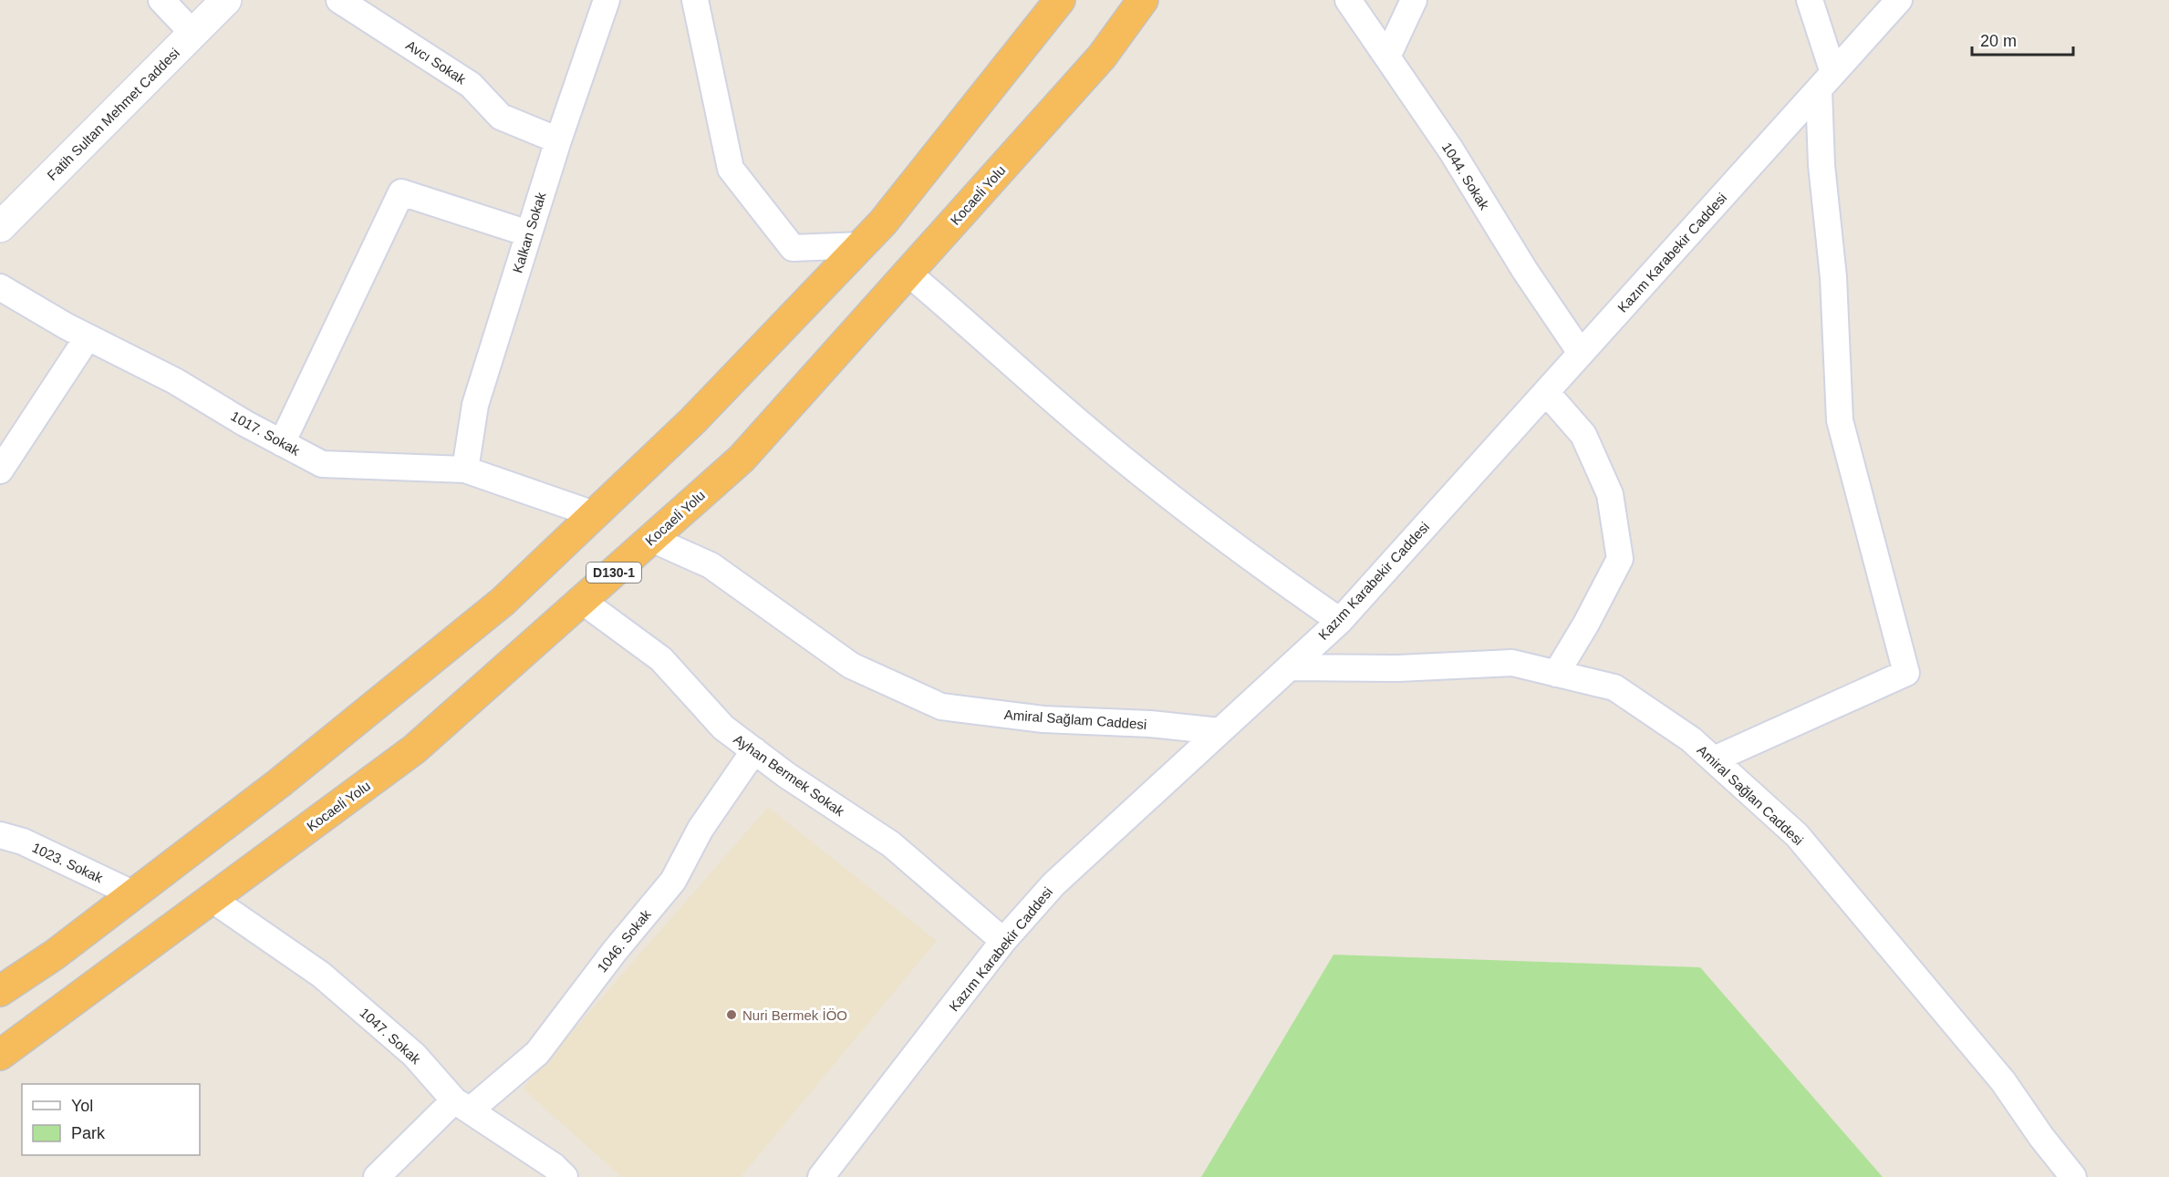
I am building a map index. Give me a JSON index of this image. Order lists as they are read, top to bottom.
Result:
{
  "streets": {
    "highway": ["Kocaeli̇ Yolu", "D130-1"],
    "street": [
      "Avcı Sokak",
      "Fatih Sultan Mehmet Caddesi",
      "1044. Sokak",
      "Kalkan Sokak",
      "Kazım Karabekir Caddesi",
      "1017. Sokak",
      "Amiral Sağlam Caddesi",
      "Ayhan Bermek Sokak",
      "Amiral Sağlan Caddesi",
      "1023. Sokak",
      "1046. Sokak",
      "1047. Sokak"
    ]
  },
  "crossings": [
    ["Avcı Sokak", "Kalkan Sokak"],
    ["1044. Sokak", "Kazım Karabekir Caddesi"],
    ["Kocaeli̇ Yolu", "Amiral Sağlam Caddesi"],
    ["Kocaeli̇ Yolu", "Ayhan Bermek Sokak"],
    ["Kocaeli̇ Yolu", "1047. Sokak"],
    ["Kalkan Sokak", "1017. Sokak"],
    ["Kazım Karabekir Caddesi", "Amiral Sağlam Caddesi"],
    ["Kazım Karabekir Caddesi", "Ayhan Bermek Sokak"],
    ["Kazım Karabekir Caddesi", "Amiral Sağlan Caddesi"],
    ["Ayhan Bermek Sokak", "1046. Sokak"],
    ["1046. Sokak", "1047. Sokak"]
  ],
  "places": ["Nuri Bermek İÖO"],
  "legend": ["Yol", "Park"],
  "scale_bar": "20 m"
}
